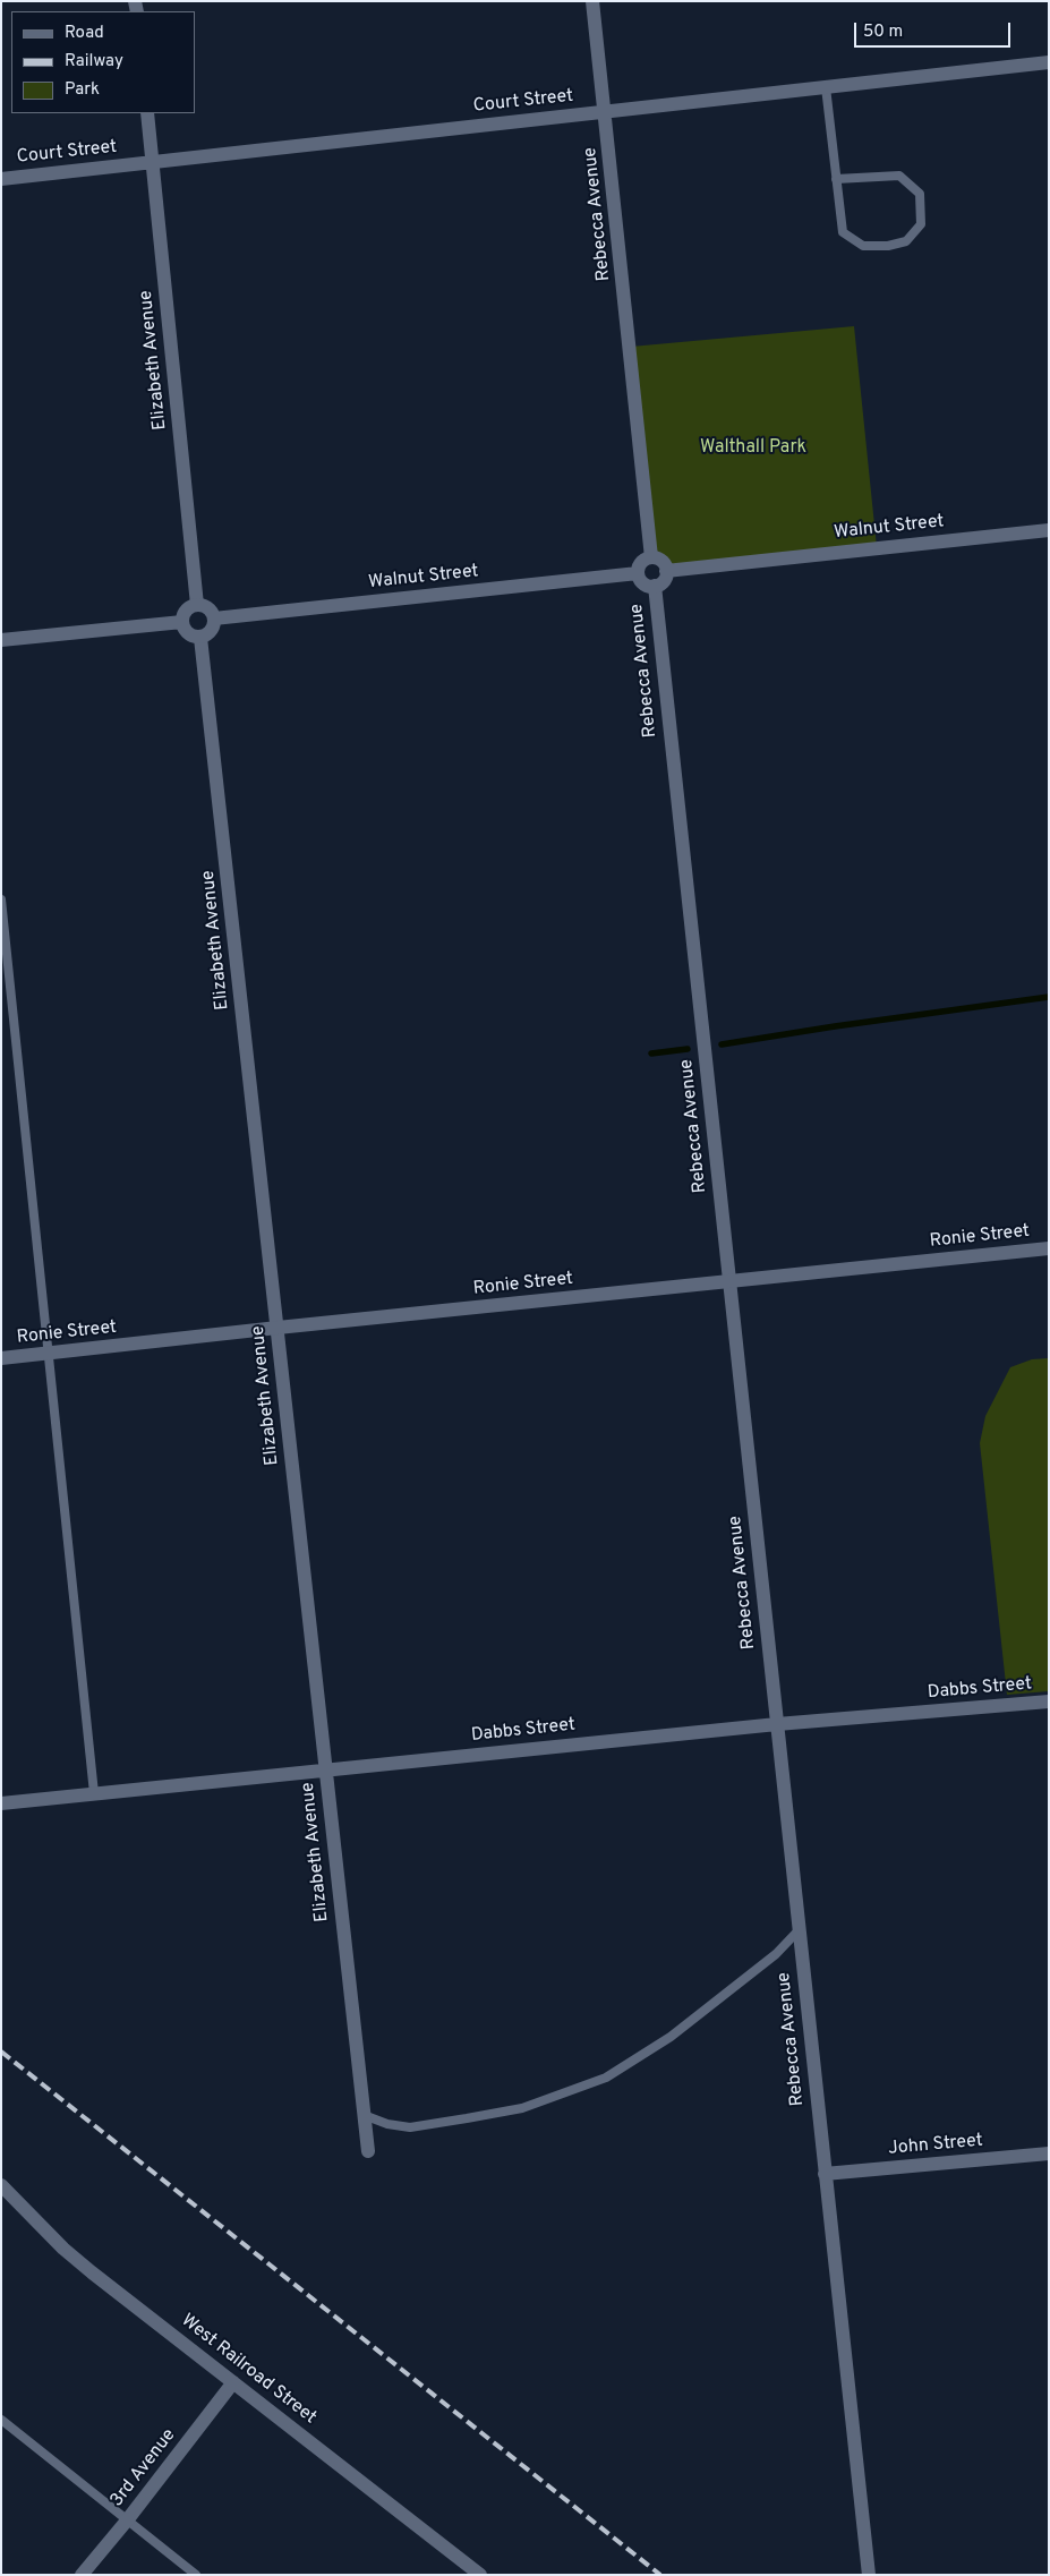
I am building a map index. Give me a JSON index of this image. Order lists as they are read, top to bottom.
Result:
{
  "streets": {
    "street": [
      "Court Street",
      "Rebecca Avenue",
      "Elizabeth Avenue",
      "Walnut Street",
      "Ronie Street",
      "Dabbs Street",
      "John Street",
      "West Railroad Street",
      "3rd Avenue"
    ]
  },
  "crossings": [
    ["Court Street", "Rebecca Avenue"],
    ["Court Street", "Elizabeth Avenue"],
    ["Rebecca Avenue", "Walnut Street"],
    ["Rebecca Avenue", "Ronie Street"],
    ["Rebecca Avenue", "Dabbs Street"],
    ["Rebecca Avenue", "John Street"],
    ["Elizabeth Avenue", "Walnut Street"],
    ["Elizabeth Avenue", "Ronie Street"],
    ["Elizabeth Avenue", "Dabbs Street"],
    ["West Railroad Street", "3rd Avenue"]
  ],
  "parks": ["Walthall Park"],
  "legend": ["Road", "Railway", "Park"],
  "scale_bar": "50 m"
}
